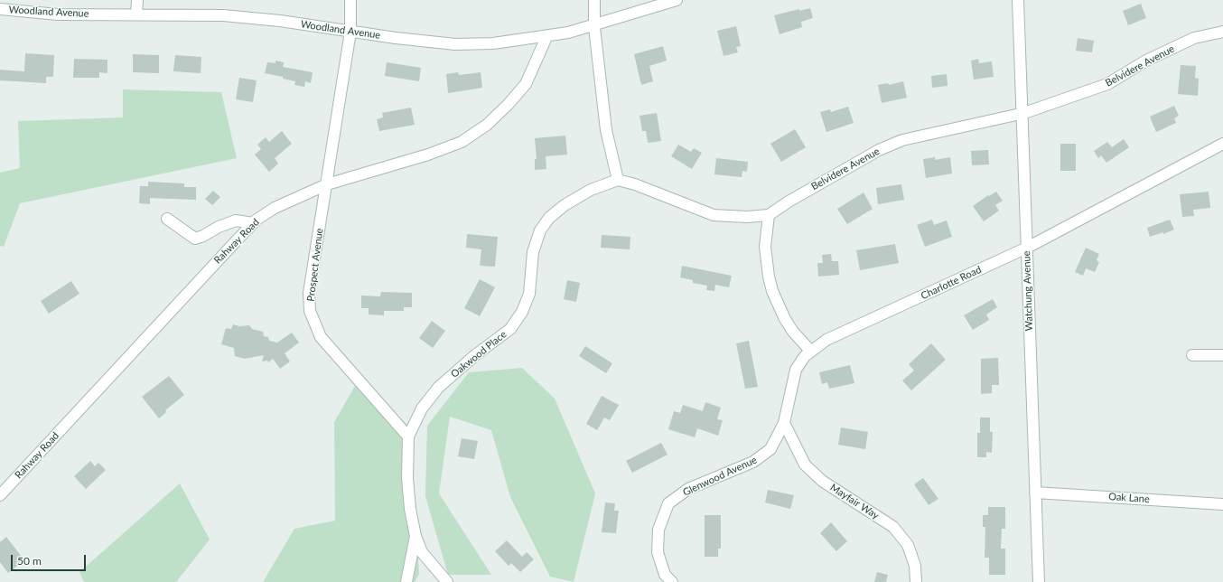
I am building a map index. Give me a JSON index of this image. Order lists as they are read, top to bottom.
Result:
{
  "streets": {
    "street": [
      "Woodland Avenue",
      "Belvidere Avenue",
      "Rahway Road",
      "Prospect Avenue",
      "Charlotte Road",
      "Watchung Avenue",
      "Oakwood Place",
      "Glenwood Avenue",
      "Oak Lane",
      "Mayfair Way"
    ]
  },
  "crossings": [
    ["Woodland Avenue", "Rahway Road"],
    ["Woodland Avenue", "Prospect Avenue"],
    ["Belvidere Avenue", "Watchung Avenue"],
    ["Rahway Road", "Prospect Avenue"],
    ["Prospect Avenue", "Oakwood Place"],
    ["Charlotte Road", "Watchung Avenue"],
    ["Charlotte Road", "Glenwood Avenue"],
    ["Watchung Avenue", "Oak Lane"],
    ["Glenwood Avenue", "Mayfair Way"]
  ],
  "scale_bar": "50 m"
}
